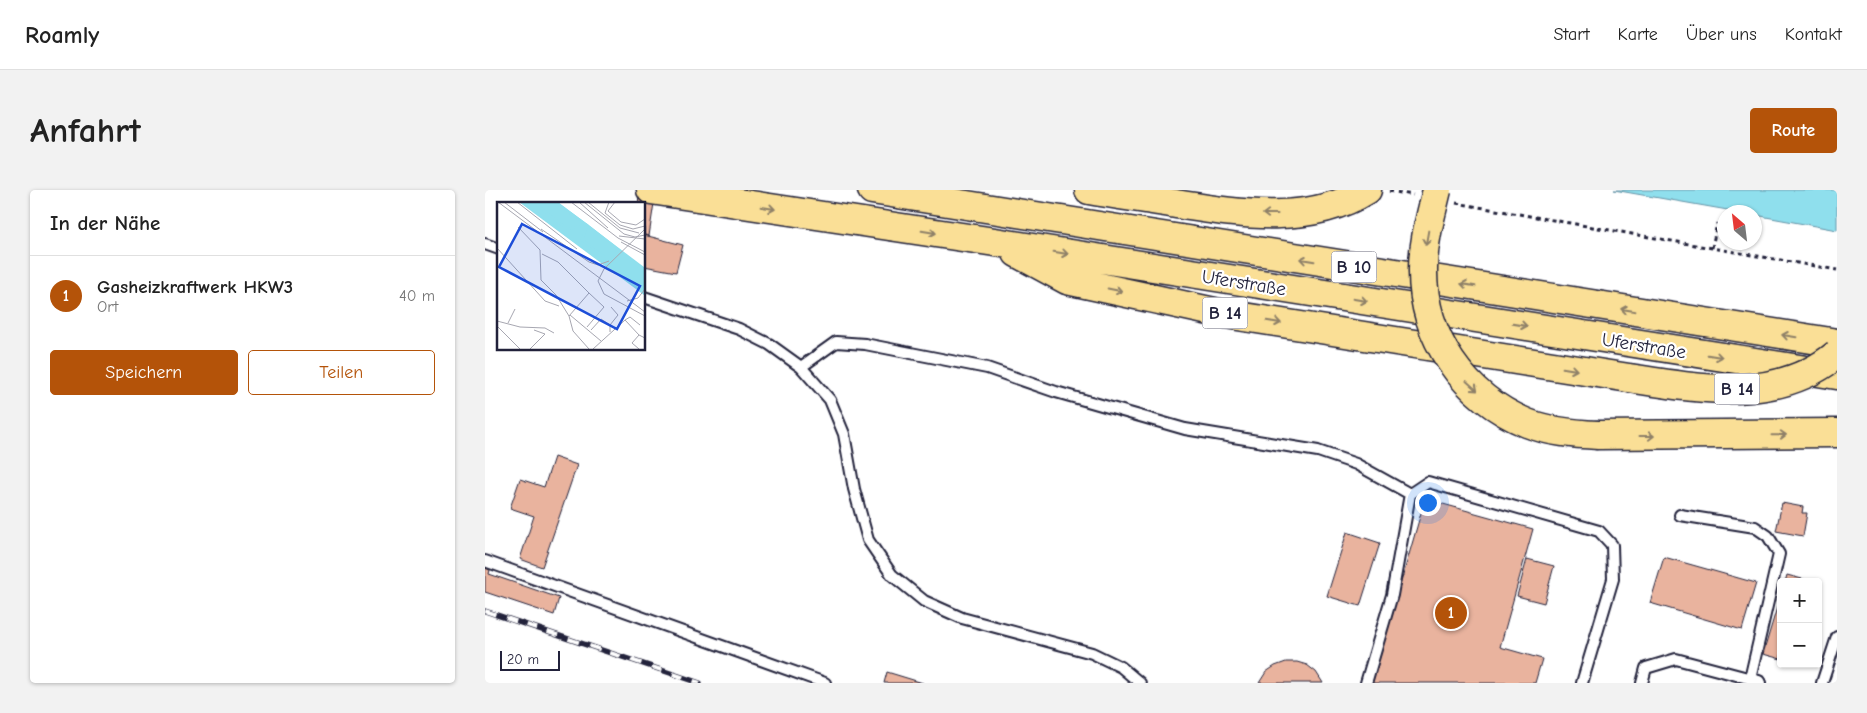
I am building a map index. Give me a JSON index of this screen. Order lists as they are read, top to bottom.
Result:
{
  "streets": {
    "highway": ["B 10", "Uferstraße", "B 14"]
  },
  "crossings": [
    ["Uferstraße", "B 14"]
  ],
  "scale_bar": "20 m",
  "north": "top left",
  "page": {
    "header": "Roamly",
    "nav": [
      "Start",
      "Karte",
      "Über uns",
      "Kontakt"
    ],
    "buttons": [
      "Route",
      ["Speichern", "Teilen"]
    ],
    "title": "Anfahrt",
    "heading": "In der Nähe",
    "list": [
      {
        "mark": "1",
        "name": "Gasheizkraftwerk HKW3",
        "note": "Ort",
        "value": "40 m"
      }
    ],
    "map_buttons": ["+", "−"],
    "pins": "1",
    "scale": "20 m"
  }
}
